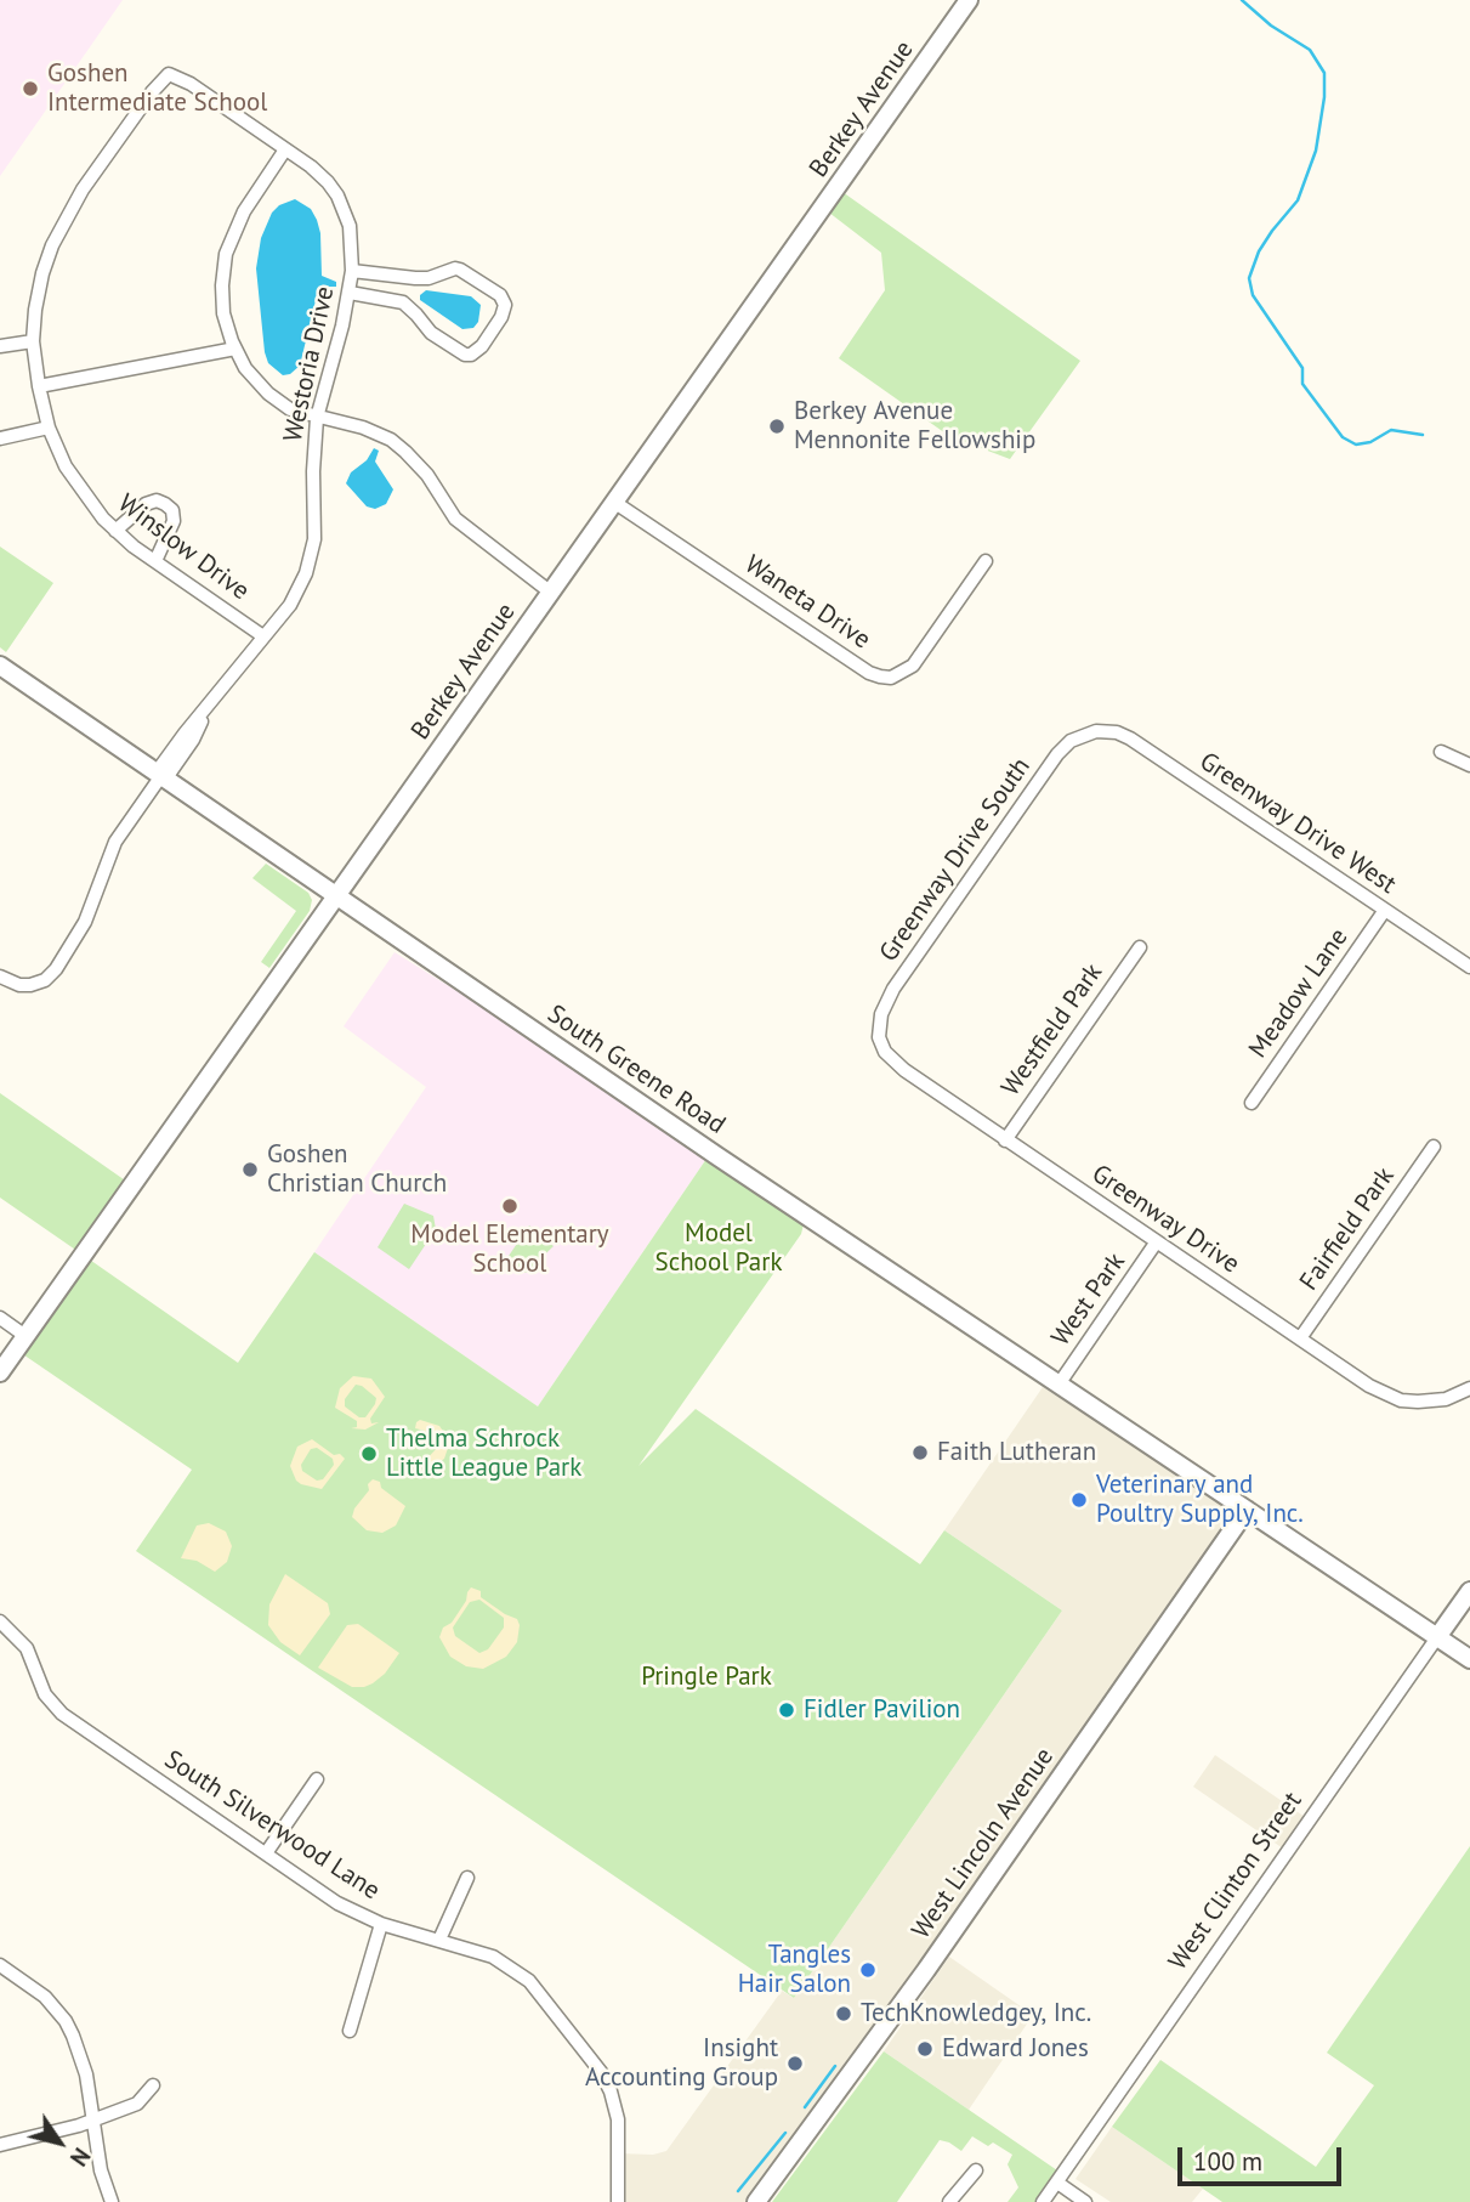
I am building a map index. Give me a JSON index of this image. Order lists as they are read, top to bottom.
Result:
{
  "streets": {
    "street": [
      "Berkey Avenue",
      "Westoria Drive",
      "Winslow Drive",
      "Waneta Drive",
      "Greenway Drive West",
      "Greenway Drive South",
      "Meadow Lane",
      "Westfield Park",
      "South Greene Road",
      "Greenway Drive",
      "Fairfield Park",
      "West Park",
      "South Silverwood Lane",
      "West Lincoln Avenue",
      "West Clinton Street"
    ]
  },
  "crossings": [
    ["Berkey Avenue", "Waneta Drive"],
    ["Berkey Avenue", "South Greene Road"],
    ["Westoria Drive", "Winslow Drive"],
    ["Westoria Drive", "South Greene Road"],
    ["Greenway Drive West", "Greenway Drive South"],
    ["Greenway Drive West", "Meadow Lane"],
    ["Greenway Drive South", "Greenway Drive"],
    ["Westfield Park", "Greenway Drive"],
    ["South Greene Road", "West Park"],
    ["South Greene Road", "West Lincoln Avenue"],
    ["South Greene Road", "West Clinton Street"],
    ["Greenway Drive", "Fairfield Park"],
    ["Greenway Drive", "West Park"]
  ],
  "parks": ["Model School Park", "Pringle Park"],
  "places": [
    "Goshen Intermediate School",
    "Berkey Avenue Mennonite Fellowship",
    "Goshen Christian Church",
    "Model Elementary School",
    "Faith Lutheran",
    "Thelma Schrock Little League Park",
    "Veterinary and Poultry Supply, Inc.",
    "Fidler Pavilion",
    "Tangles Hair Salon",
    "TechKnowledgey, Inc.",
    "Edward Jones",
    "Insight Accounting Group"
  ],
  "scale_bar": "100 m",
  "north": "bottom right"
}
